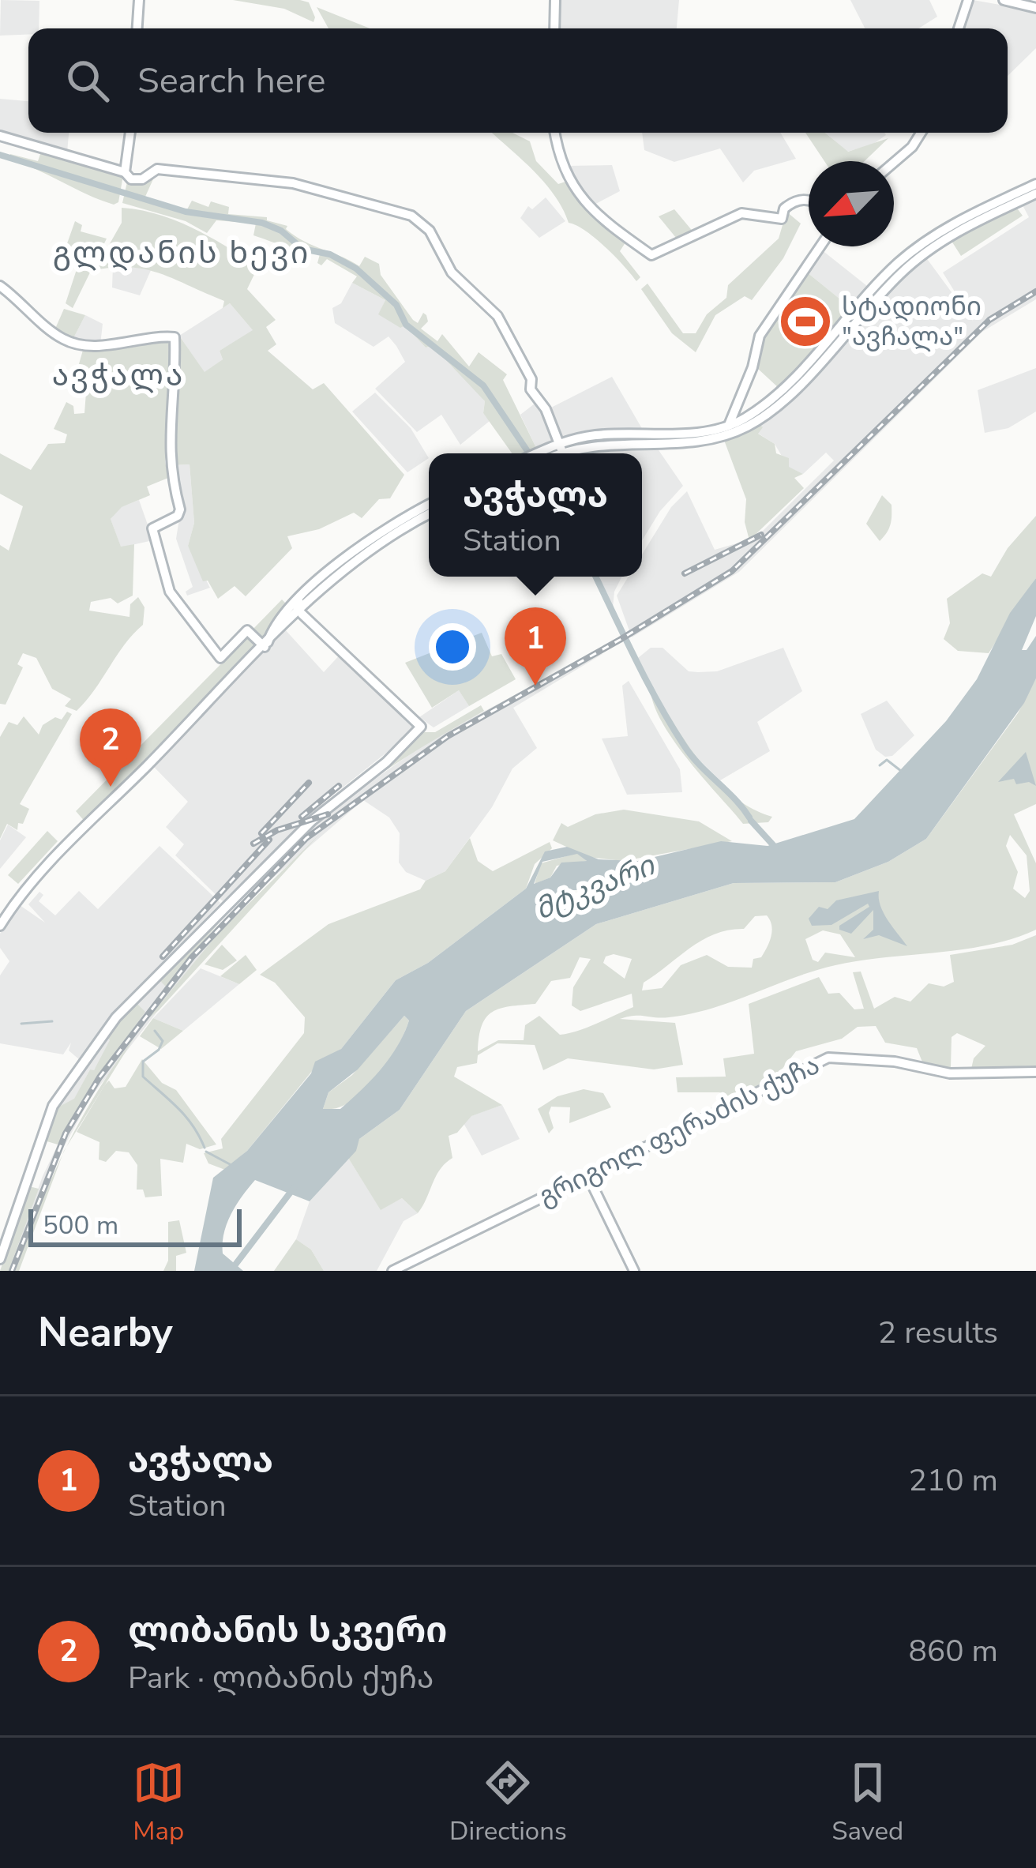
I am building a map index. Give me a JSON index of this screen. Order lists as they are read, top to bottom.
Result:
{
  "streets": {
    "street": ["გრიგოლ ფერაძის ქუჩა"]
  },
  "districts": ["გლდანის ხევი", "ავჭალა"],
  "water": ["მტკვარი"],
  "places": {
    "sports": ["სტადიონი \"ავჩალა\""]
  },
  "scale_bar": "500 m",
  "north": "bottom left",
  "page": {
    "search": "Search here",
    "popup": ["ავჭალა", "Station"],
    "pins": ["1", "2"],
    "scale": "500 m",
    "heading": ["Nearby", "2 results"],
    "list": [
      {
        "mark": "1",
        "name": "ავჭალა",
        "note": "Station",
        "value": "210 m"
      },
      {
        "mark": "2",
        "name": "ლიბანის სკვერი",
        "note": "Park · ლიბანის ქუჩა",
        "value": "860 m"
      }
    ],
    "nav": ["Map", "Directions", "Saved"]
  }
}
